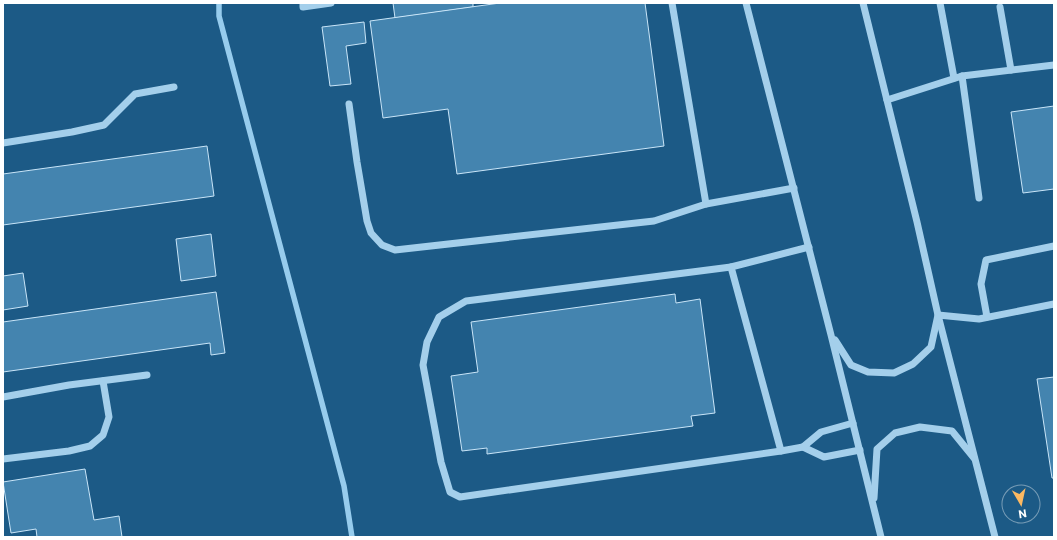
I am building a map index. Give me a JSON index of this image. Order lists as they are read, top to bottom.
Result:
{
  "north": "bottom"
}
